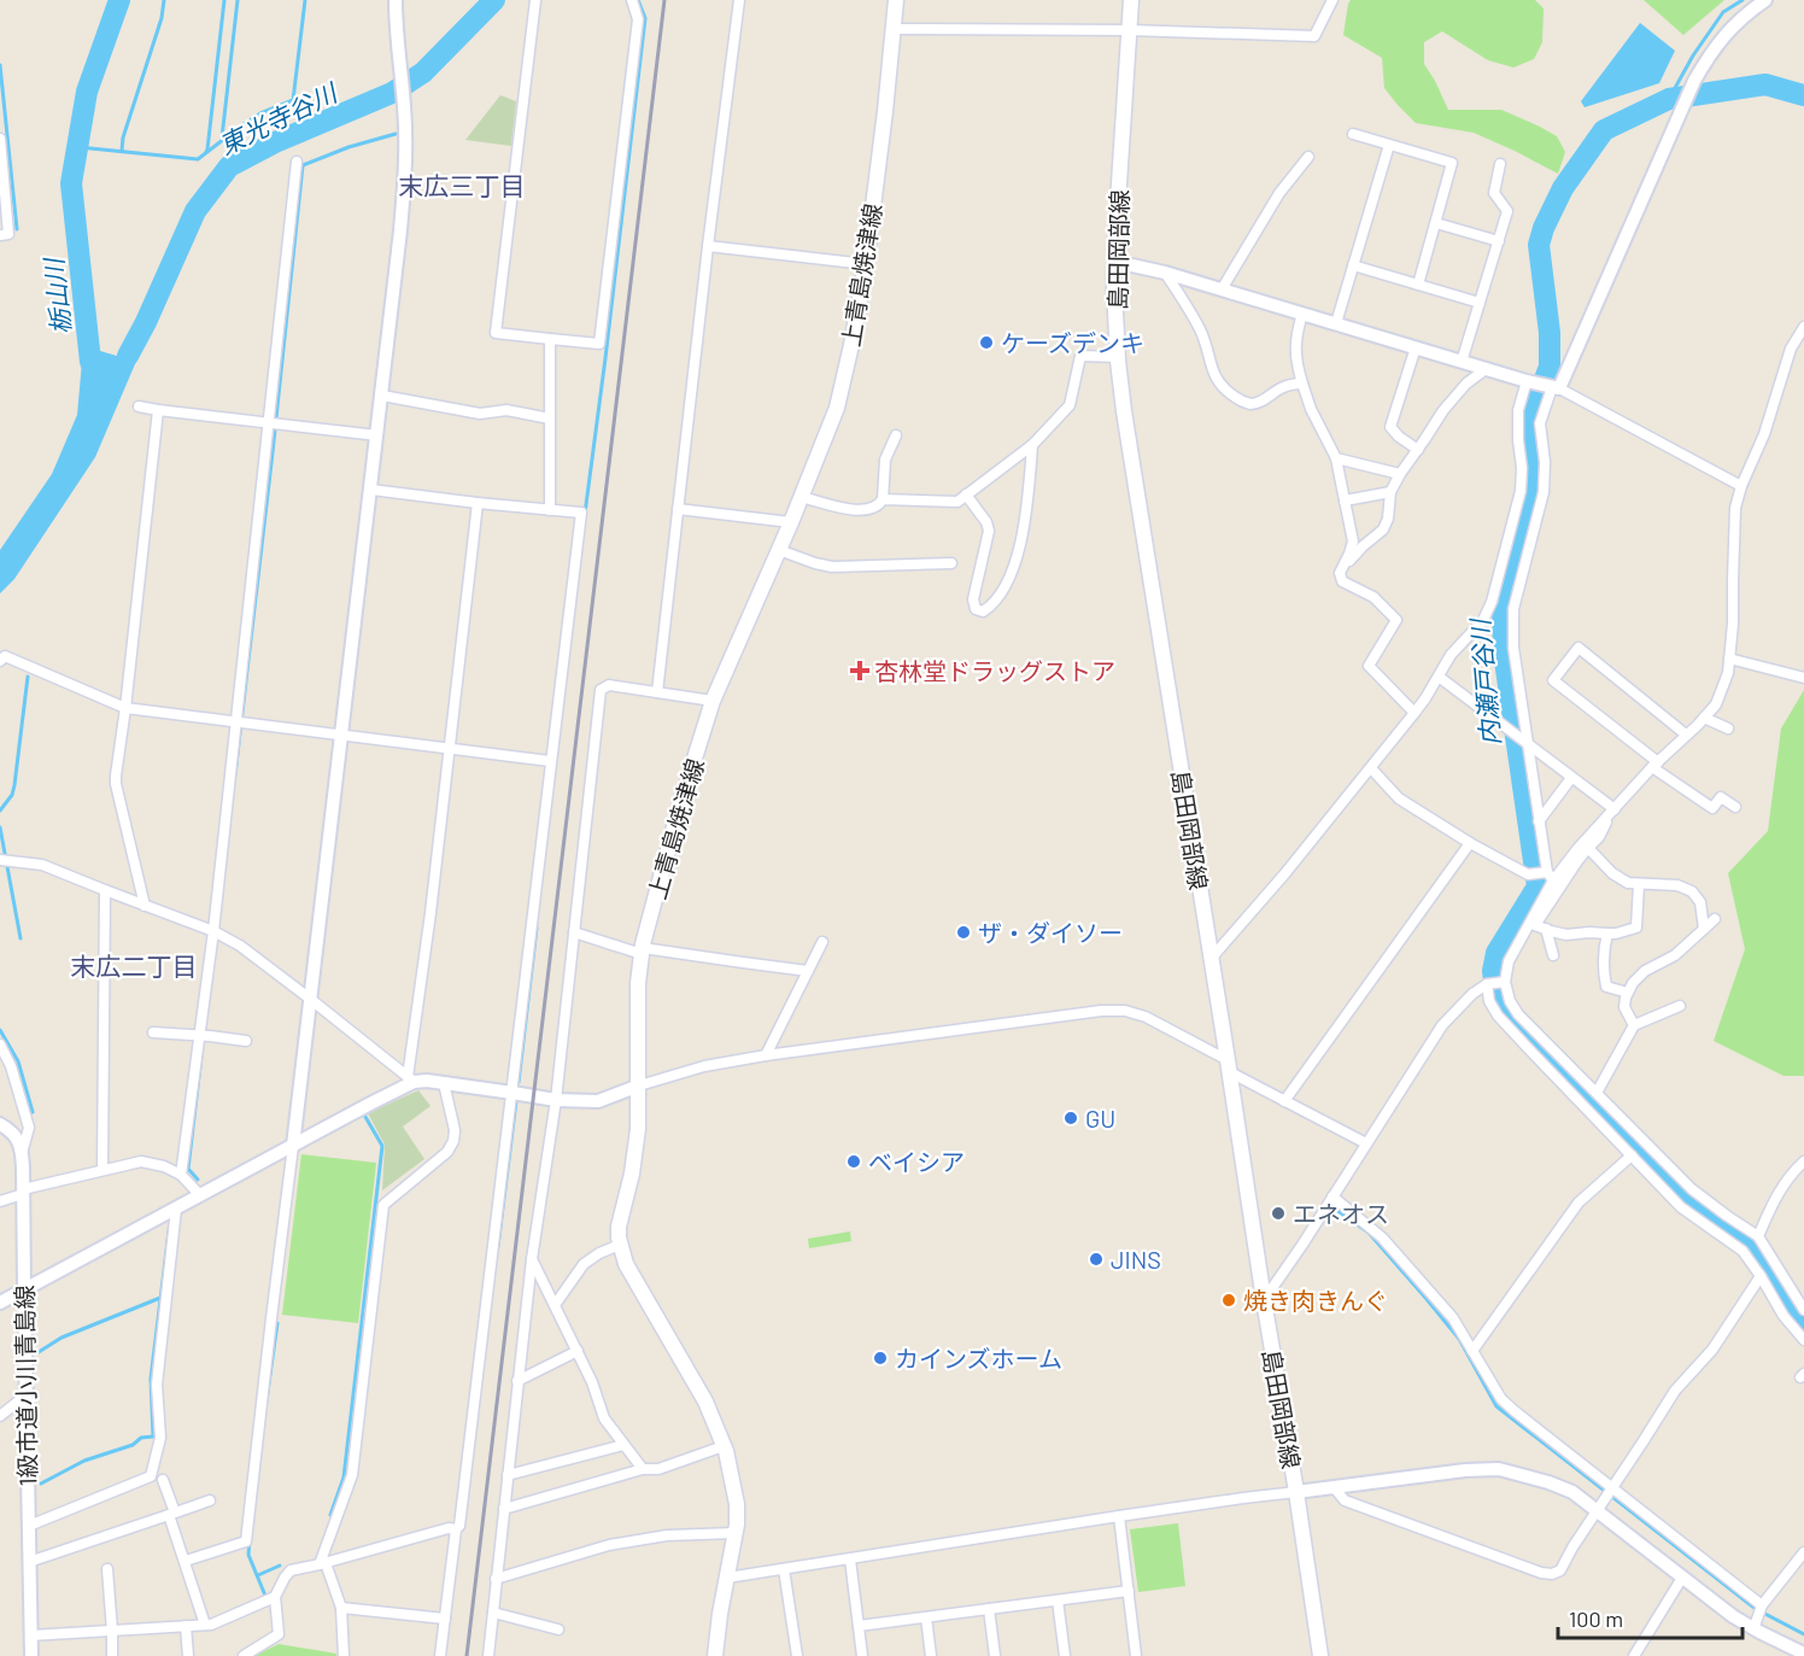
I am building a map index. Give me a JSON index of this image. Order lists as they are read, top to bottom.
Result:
{
  "streets": {
    "main road": ["島田岡部線", "上青島焼津線"],
    "street": ["1級市道小川青島線"]
  },
  "districts": ["末広三丁目", "末広二丁目"],
  "water": ["東光寺谷川", "栃山川", "内瀬戸谷川"],
  "places": {
    "other": [
      "ケーズデンキ",
      "ザ・ダイソー",
      "GU",
      "ベイシア",
      "エネオス",
      "JINS",
      "焼き肉きんぐ",
      "カインズホーム"
    ],
    "health": ["杏林堂ドラッグストア"]
  },
  "scale_bar": "100 m"
}
